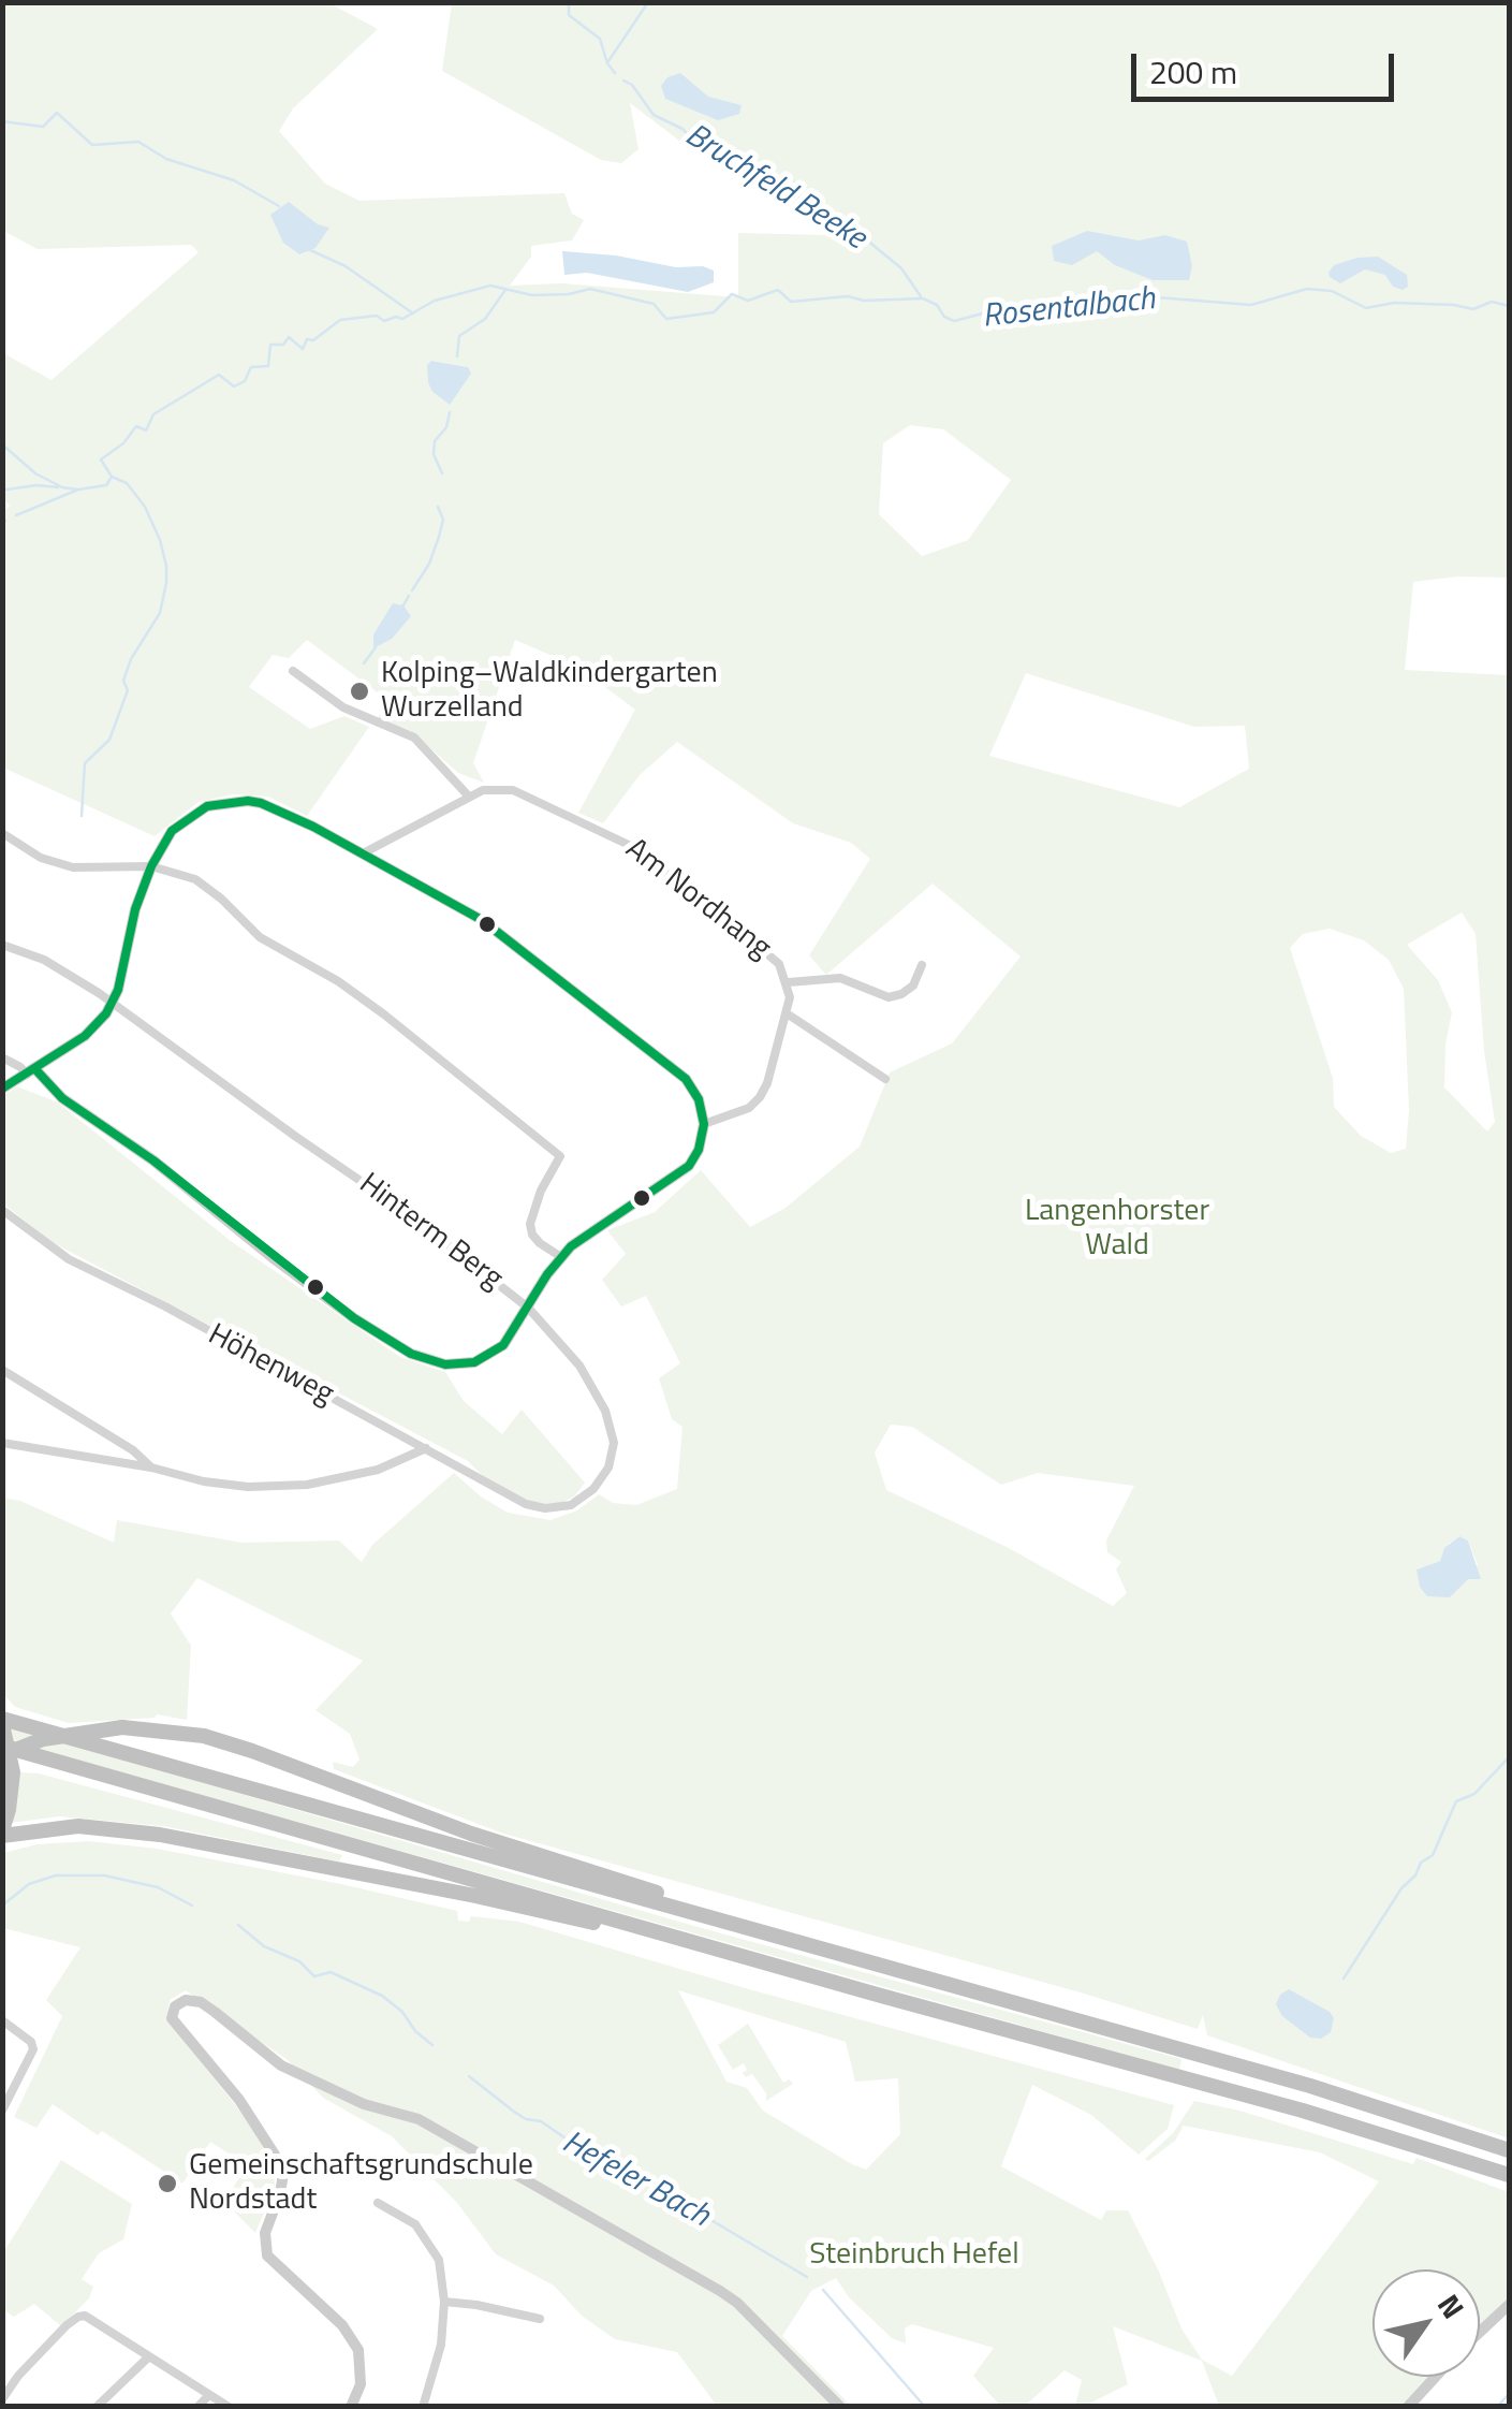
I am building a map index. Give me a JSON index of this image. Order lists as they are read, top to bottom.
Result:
{
  "streets": {
    "street": ["Am Nordhang", "Hinterm Berg", "Höhenweg"]
  },
  "crossings": [
    ["Hinterm Berg", "Höhenweg"]
  ],
  "water": ["Bruchfeld Beeke", "Rosentalbach", "Hefeler Bach"],
  "parks": ["Langenhorster Wald", "Steinbruch Hefel"],
  "places": ["Kolping–Waldkindergarten Wurzelland", "Gemeinschaftsgrundschule Nordstadt"],
  "scale_bar": "200 m",
  "north": "top right"
}
